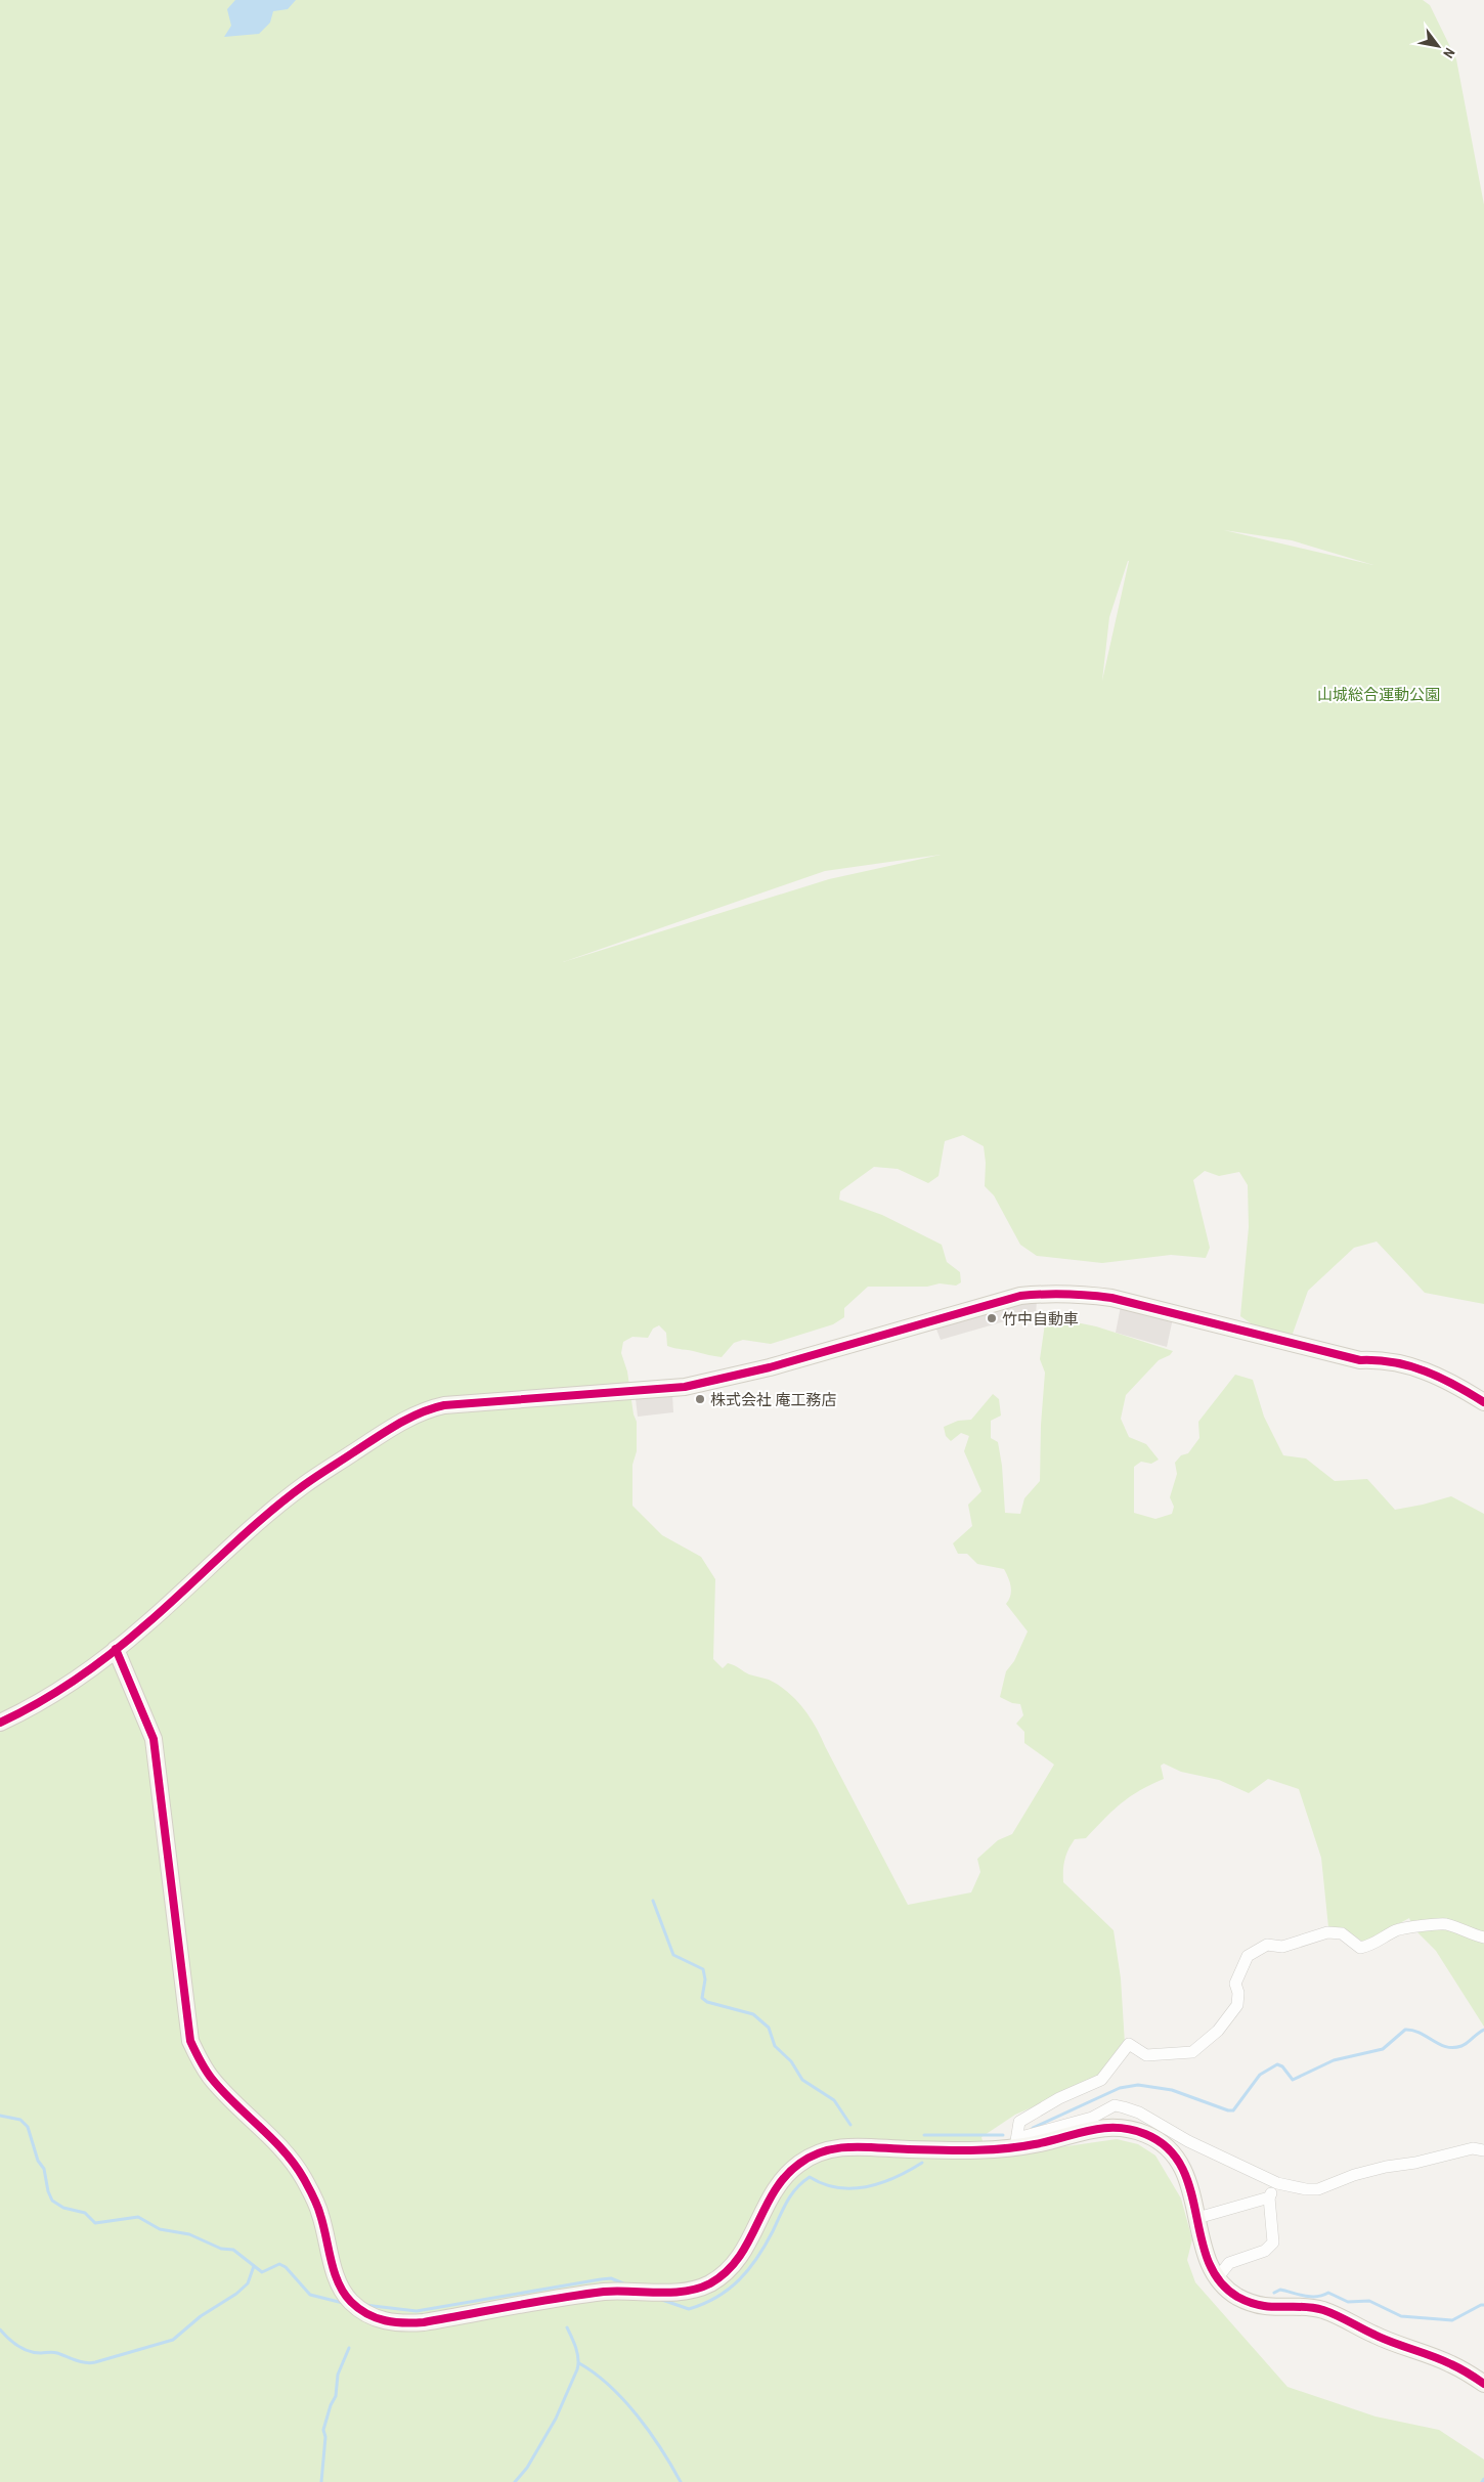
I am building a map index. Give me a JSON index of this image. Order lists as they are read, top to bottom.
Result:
{
  "parks": ["山城総合運動公園"],
  "places": ["竹中自動車", "株式会社 庵工務店"],
  "north": "bottom right"
}
